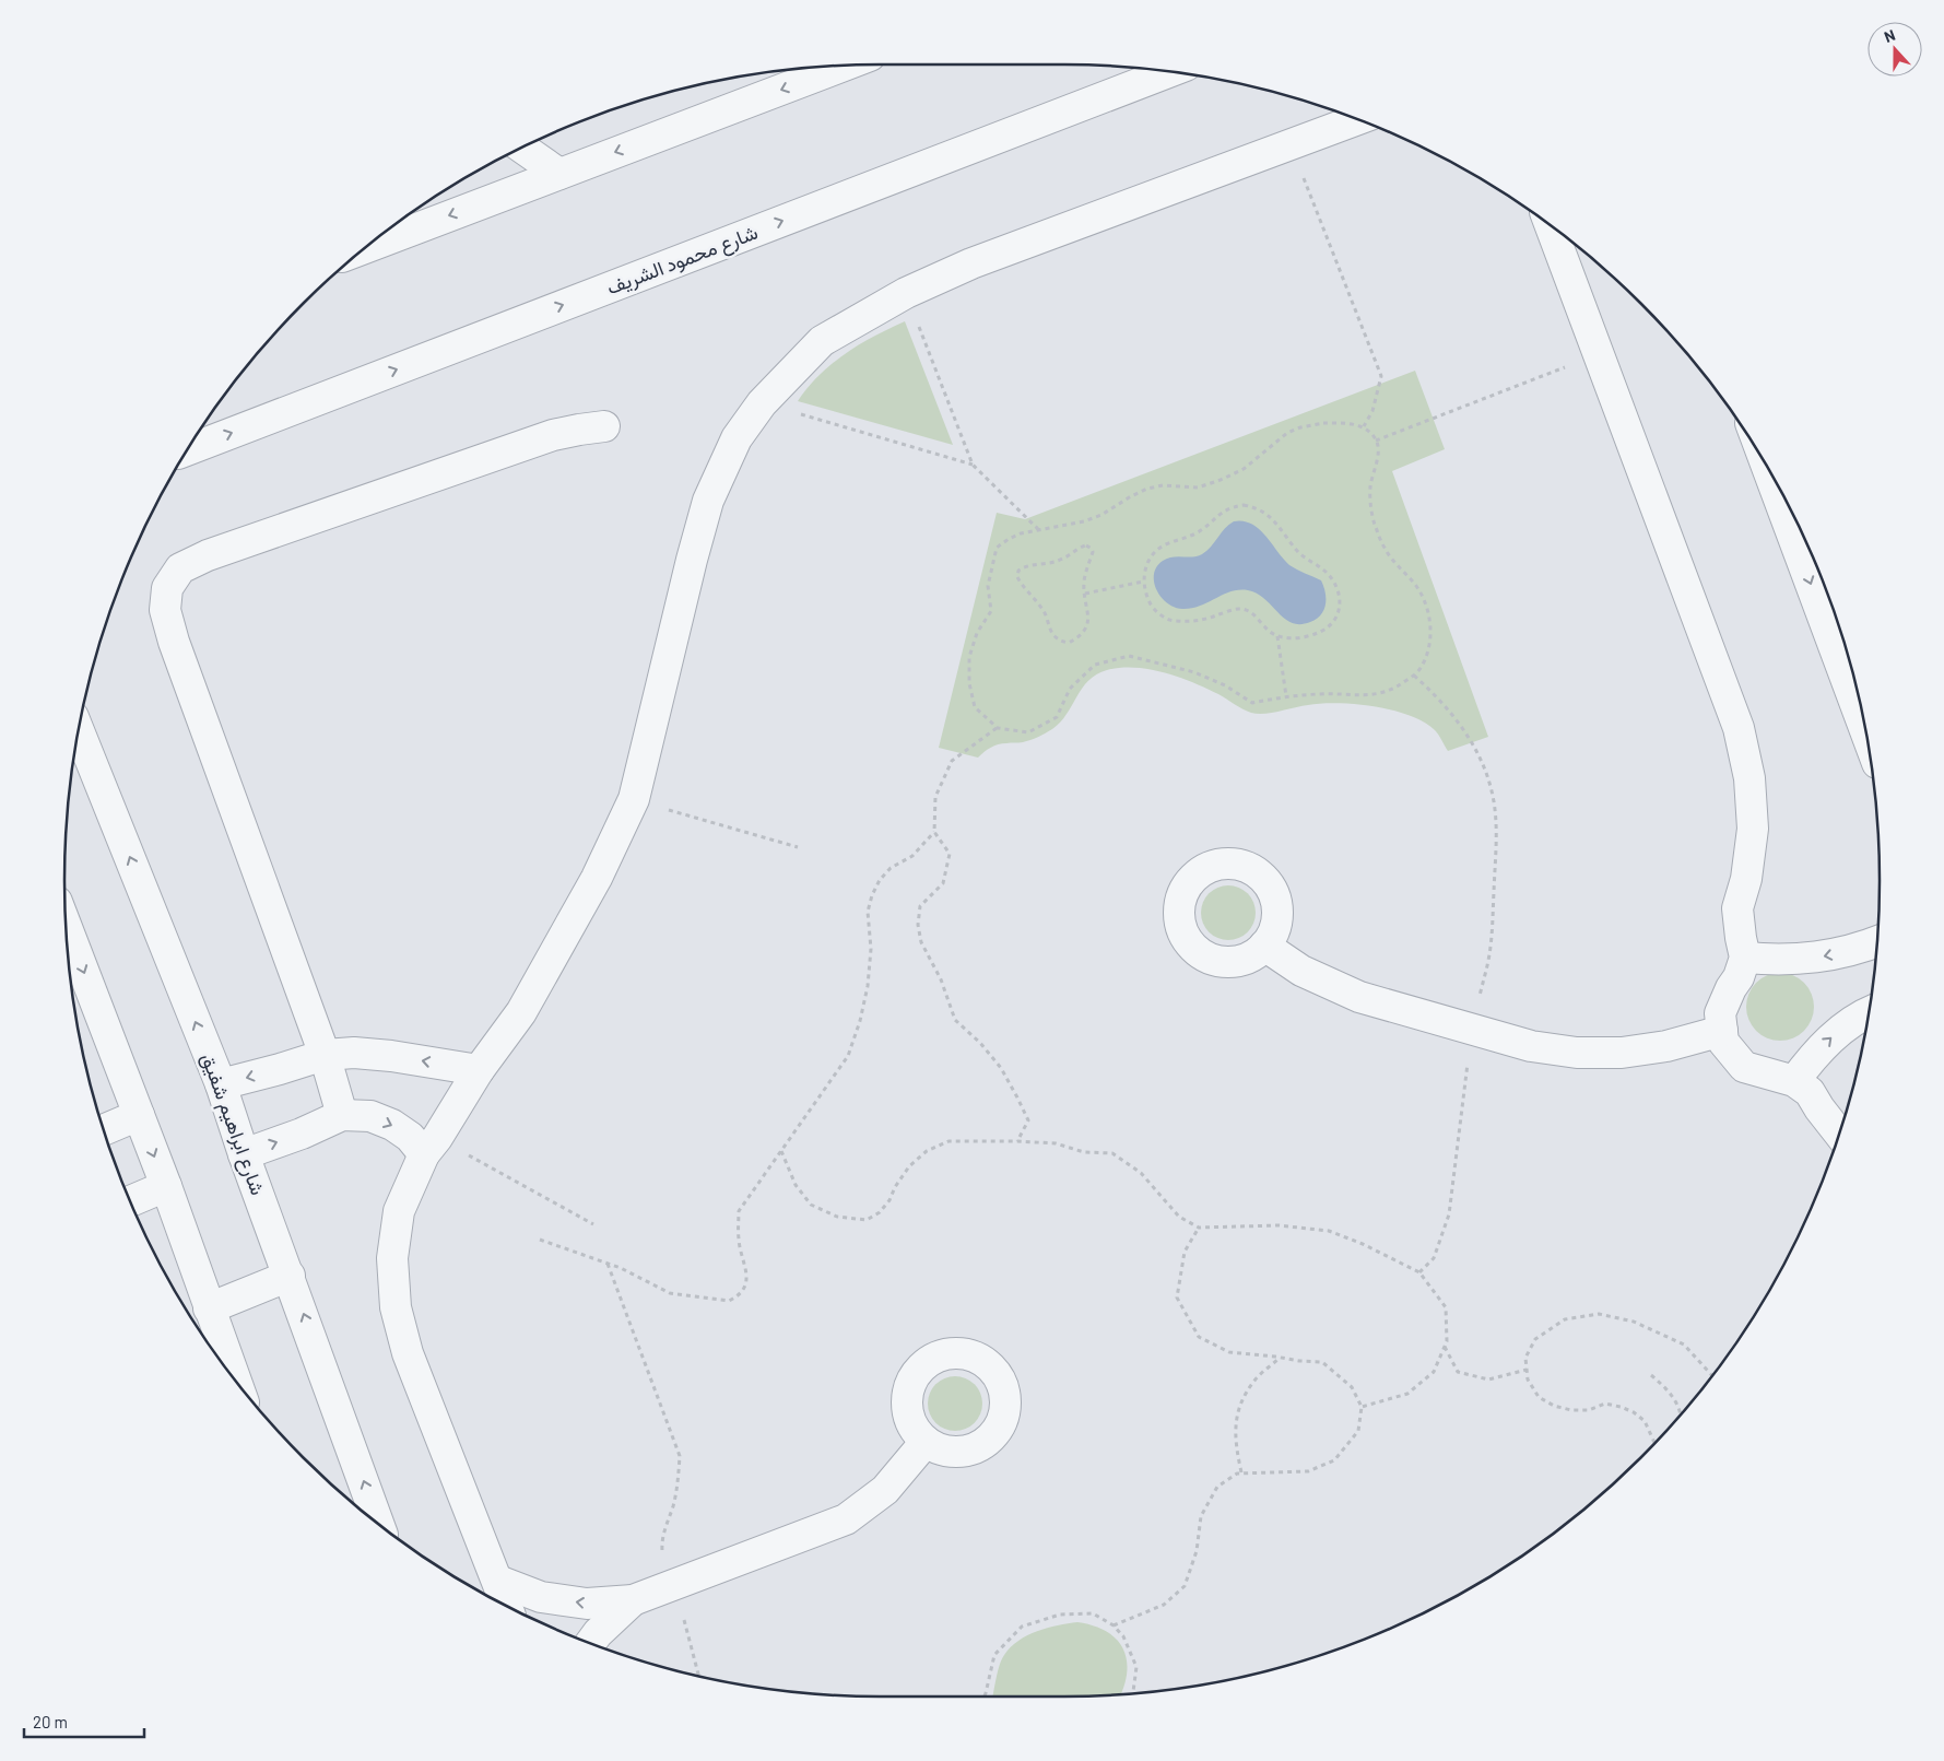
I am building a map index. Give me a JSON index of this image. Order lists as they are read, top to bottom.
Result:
{
  "streets": {
    "street": ["شارع محمود الشريف", "شارع ابراهيم شفيق"]
  },
  "scale_bar": "20 m",
  "north": "top"
}
